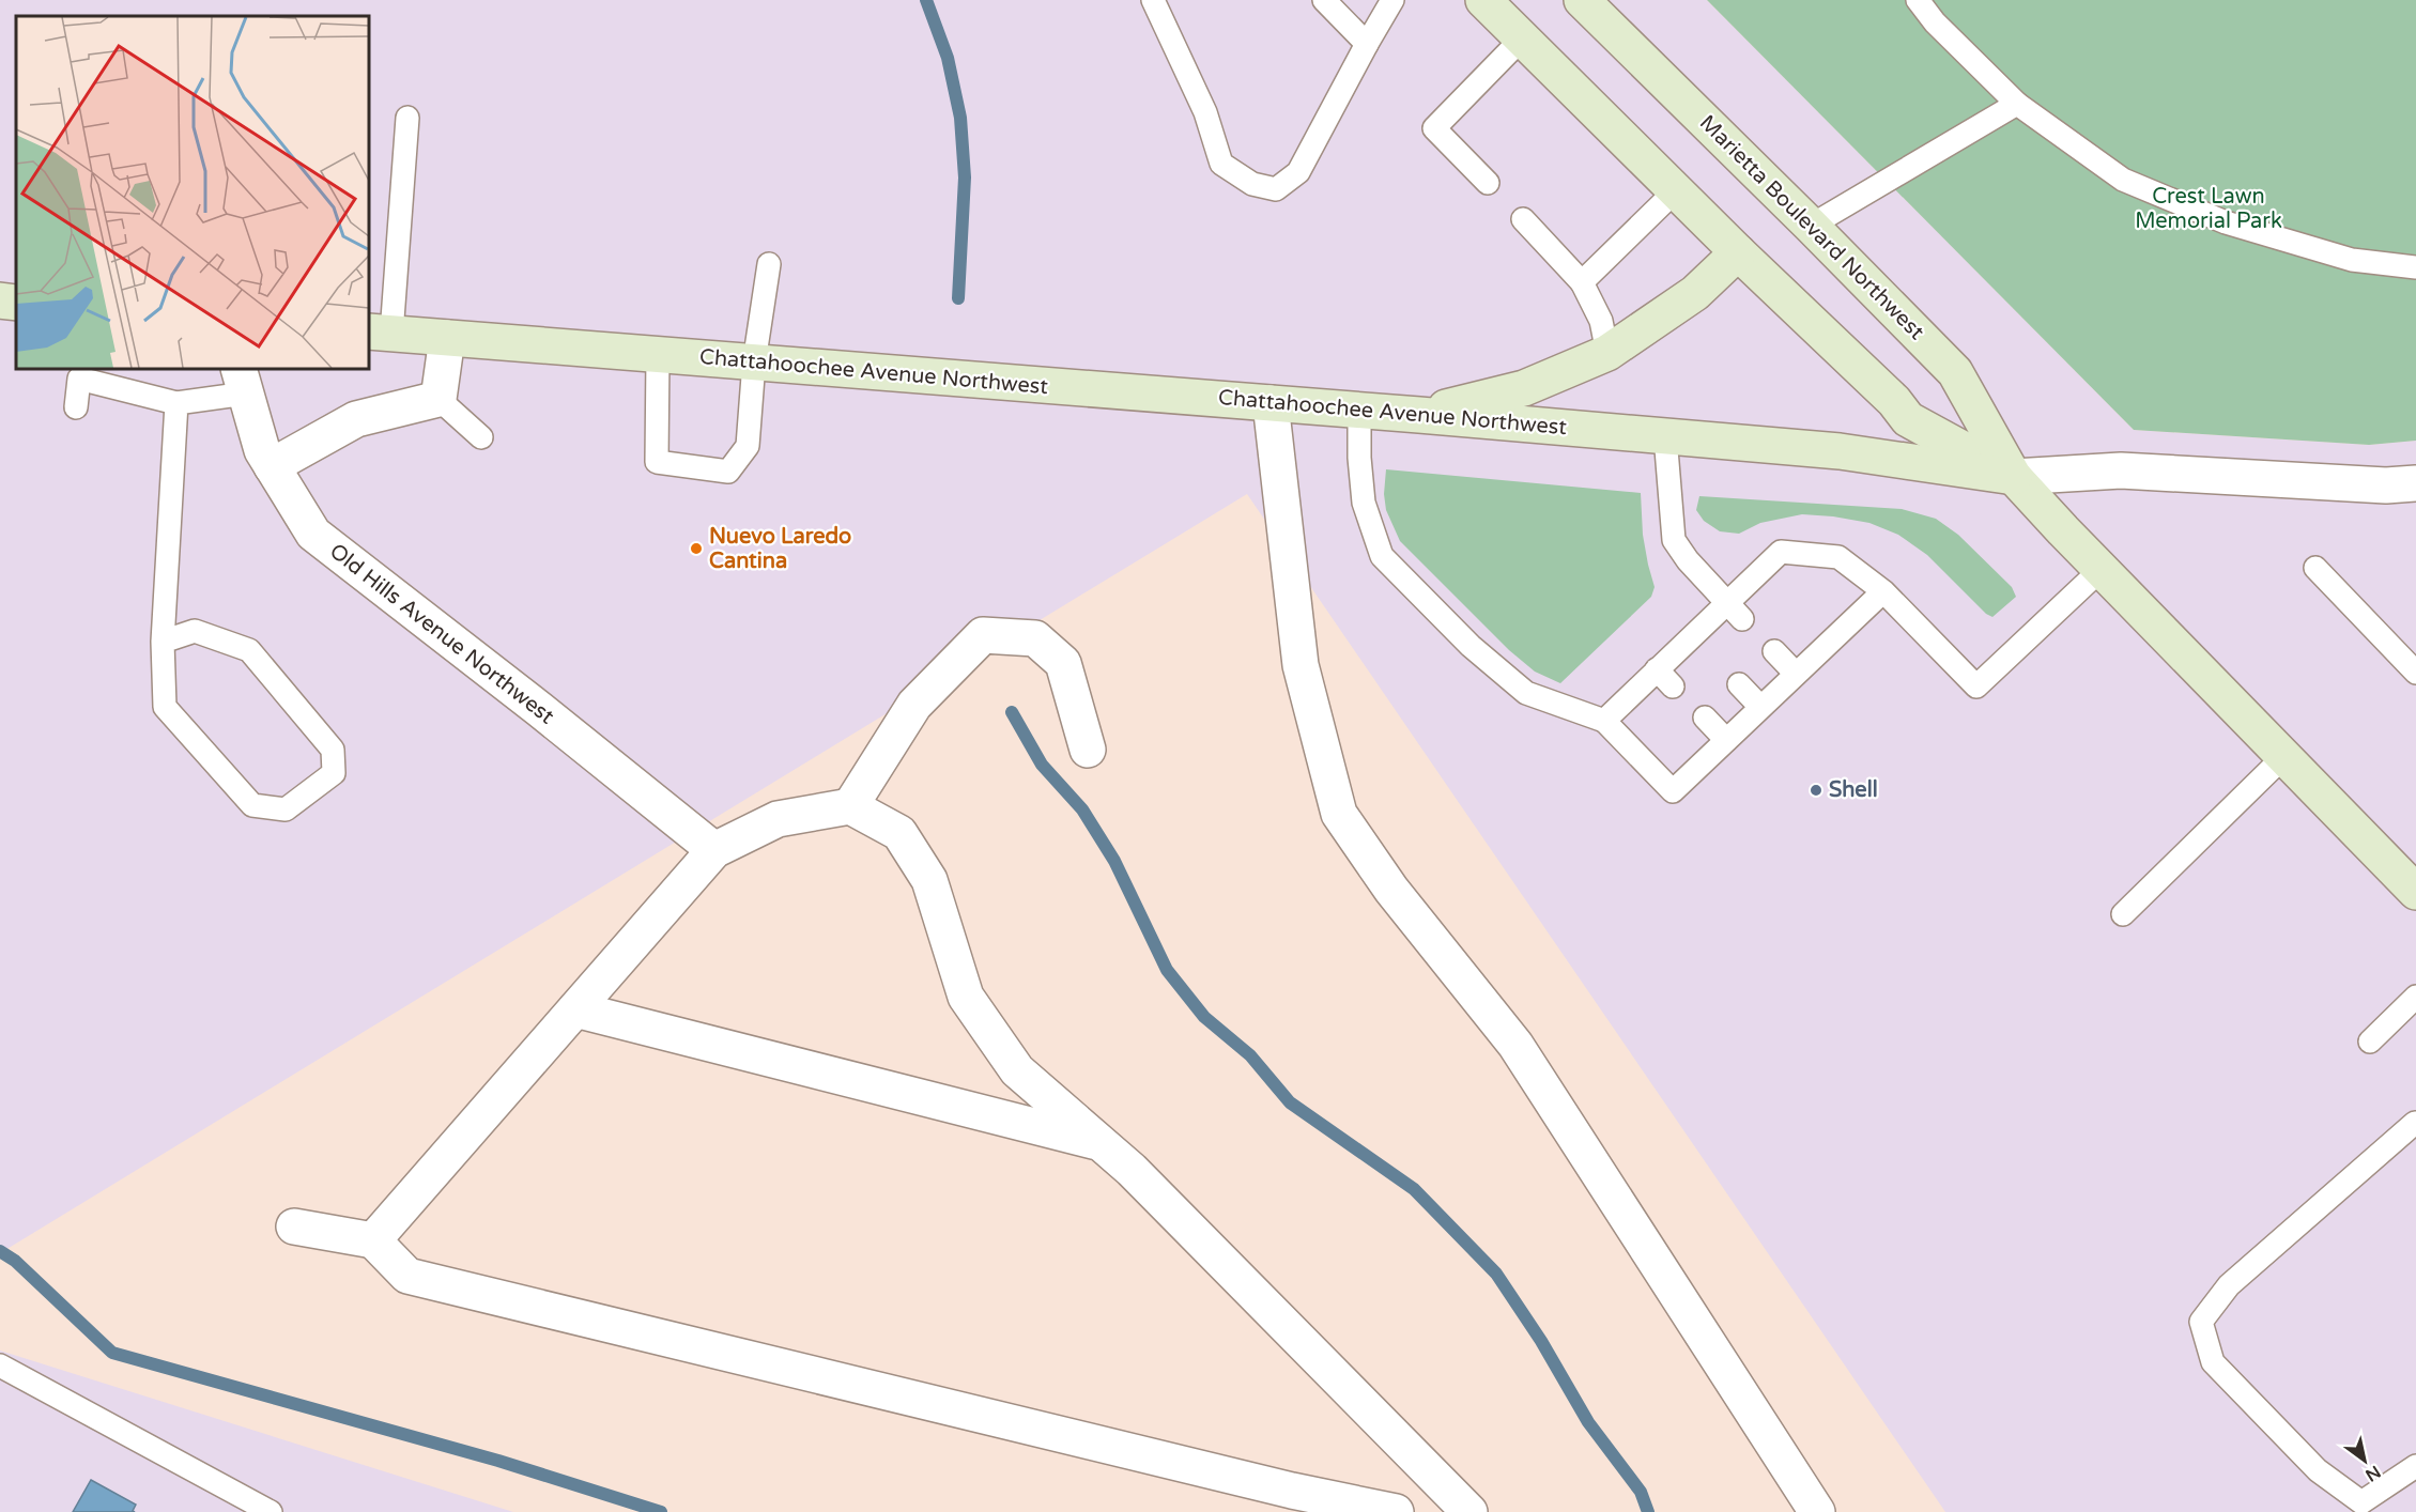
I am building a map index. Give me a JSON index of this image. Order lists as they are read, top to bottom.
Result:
{
  "streets": {
    "street": ["Marietta Boulevard Northwest", "Chattahoochee Avenue Northwest", "Old Hills Avenue Northwest"]
  },
  "crossings": [
    ["Marietta Boulevard Northwest", "Chattahoochee Avenue Northwest"]
  ],
  "parks": ["Crest Lawn Memorial Park"],
  "places": ["Nuevo Laredo Cantina", "Shell"],
  "north": "bottom right"
}
